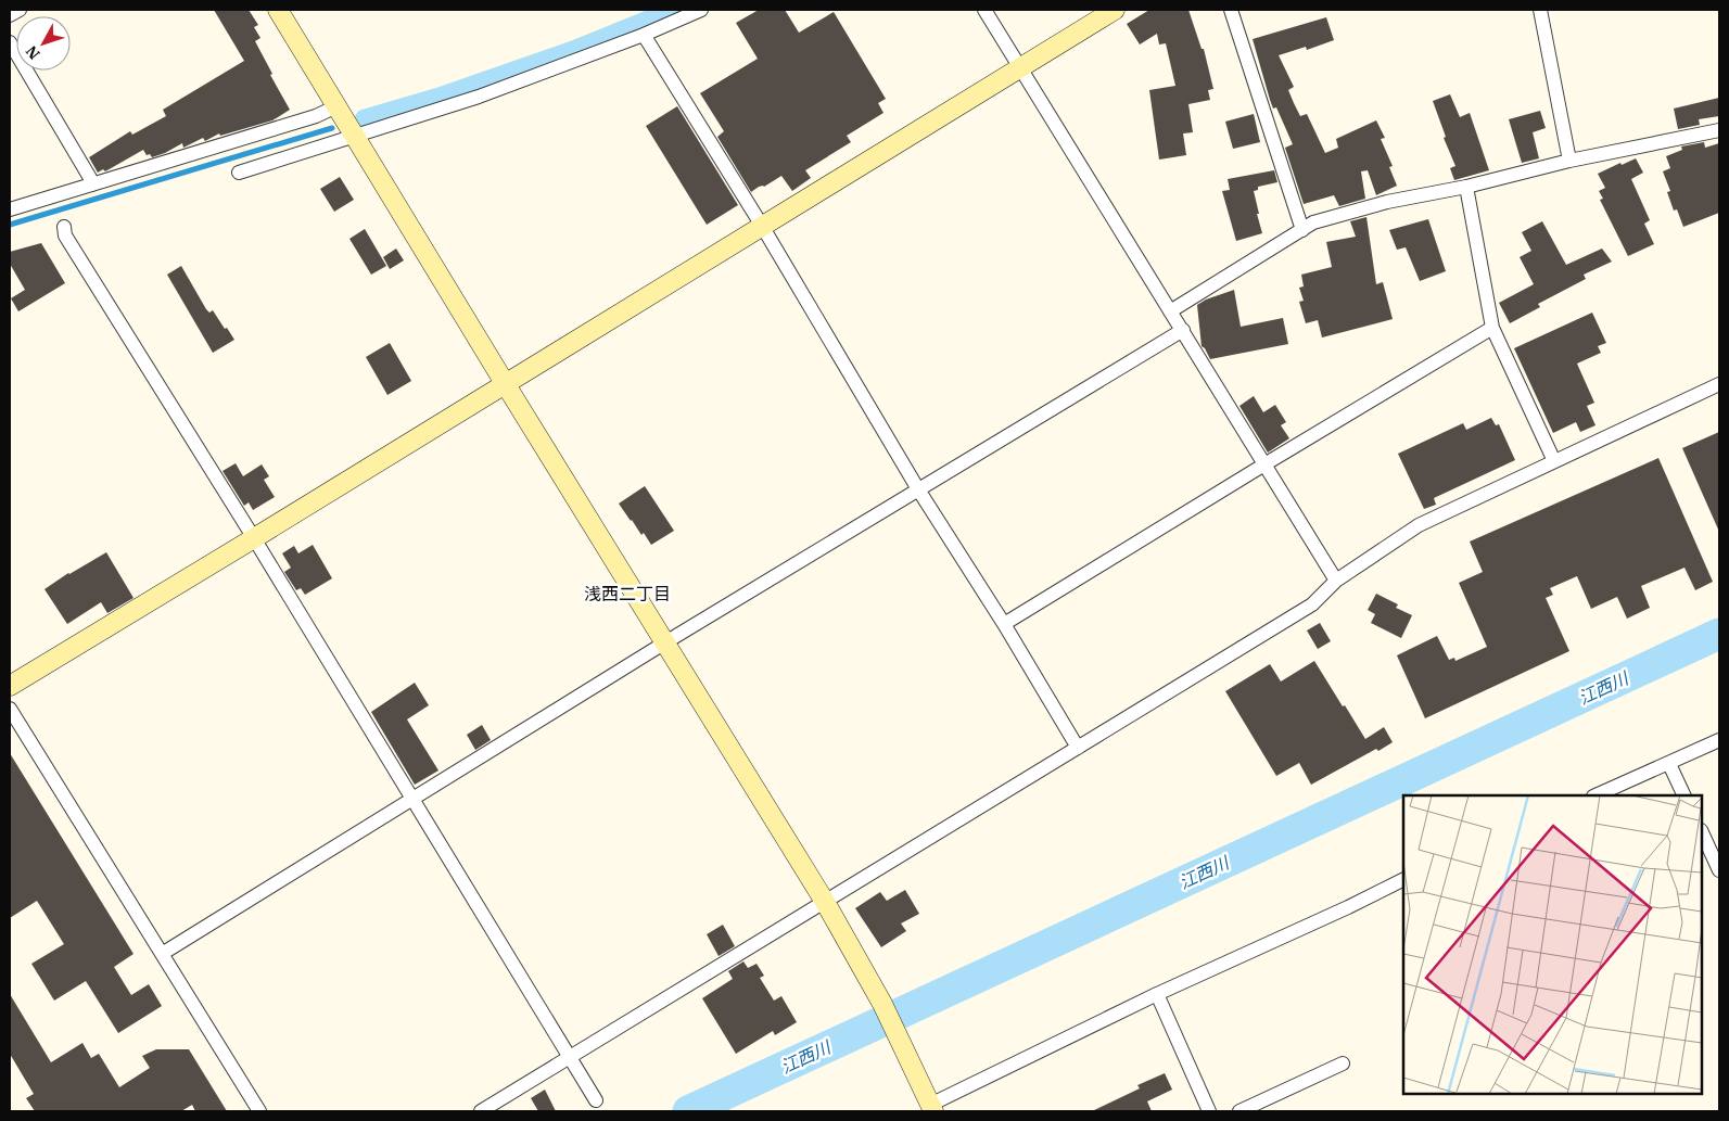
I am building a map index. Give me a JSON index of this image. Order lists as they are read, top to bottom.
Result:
{
  "districts": ["浅西二丁目"],
  "water": ["江西川"],
  "north": "bottom left"
}
